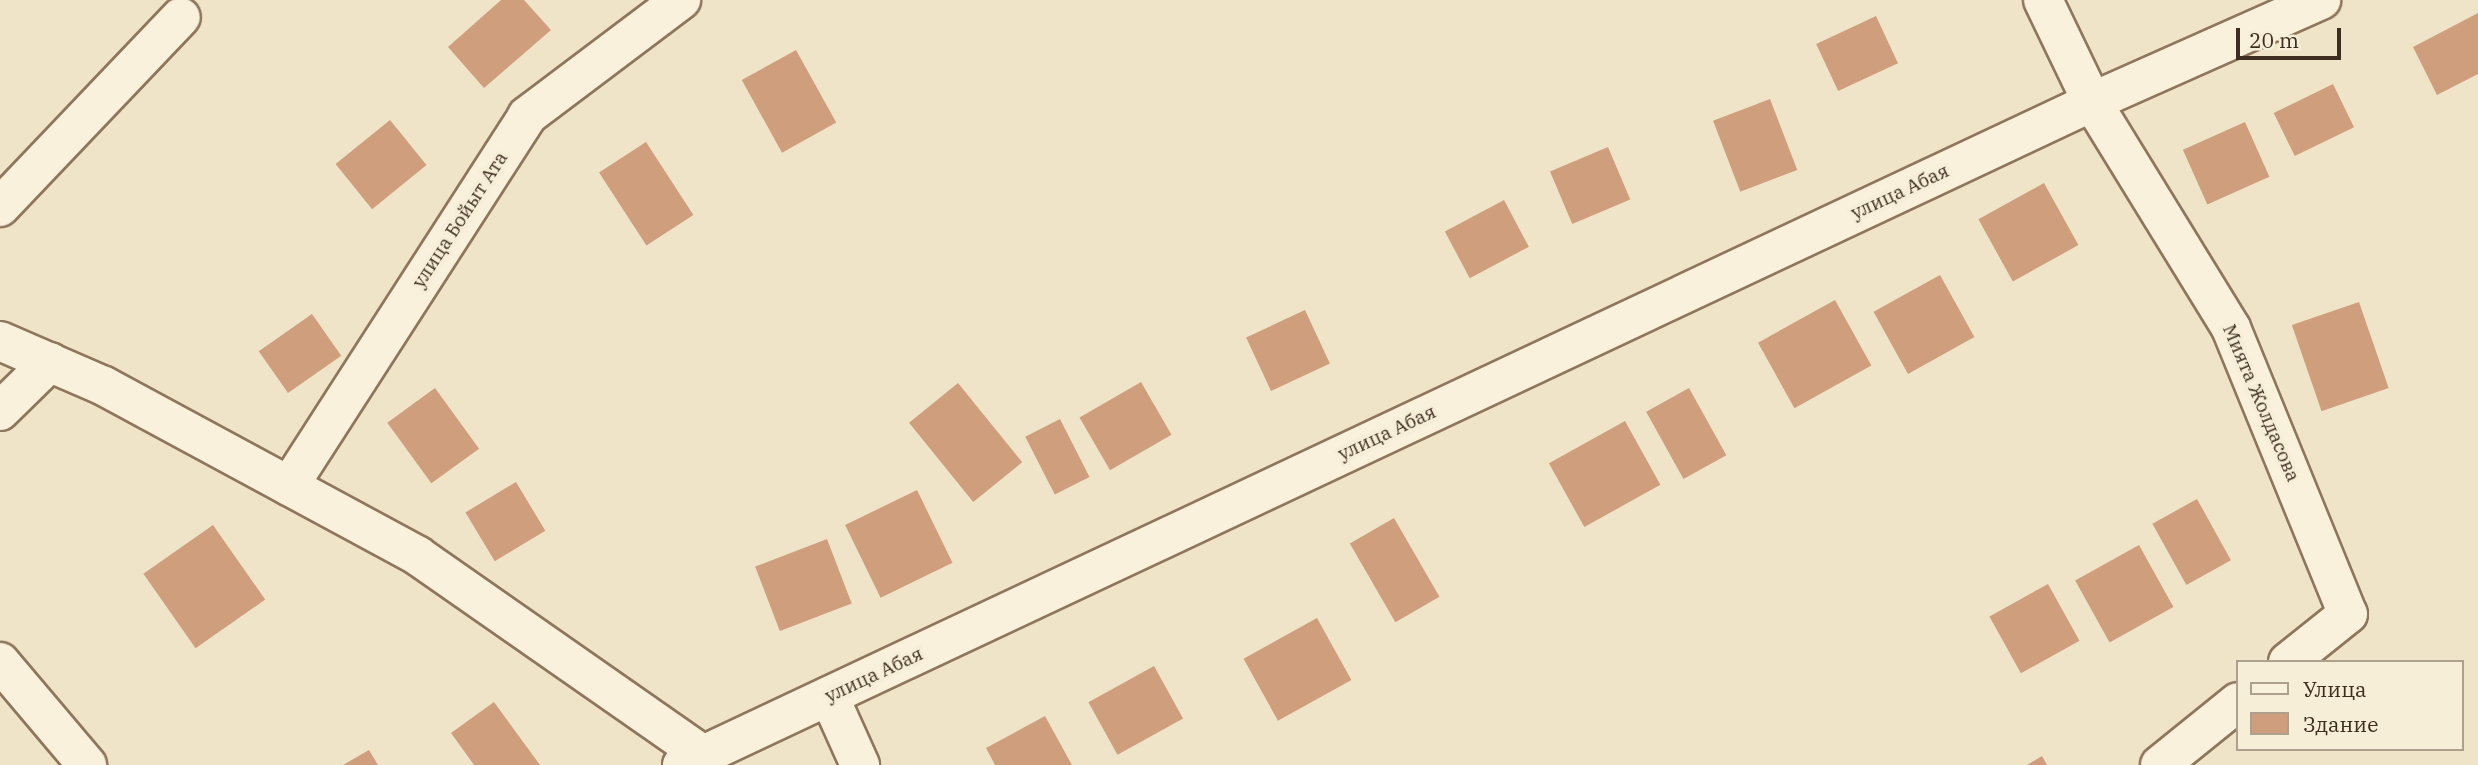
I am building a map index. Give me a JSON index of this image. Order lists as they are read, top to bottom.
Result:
{
  "streets": {
    "street": ["улица Абая", "улица Бойыт Ата", "Мията Жолдасова"]
  },
  "crossings": [
    ["улица Абая", "Мията Жолдасова"]
  ],
  "legend": ["Улица", "Здание"],
  "scale_bar": "20 m"
}
